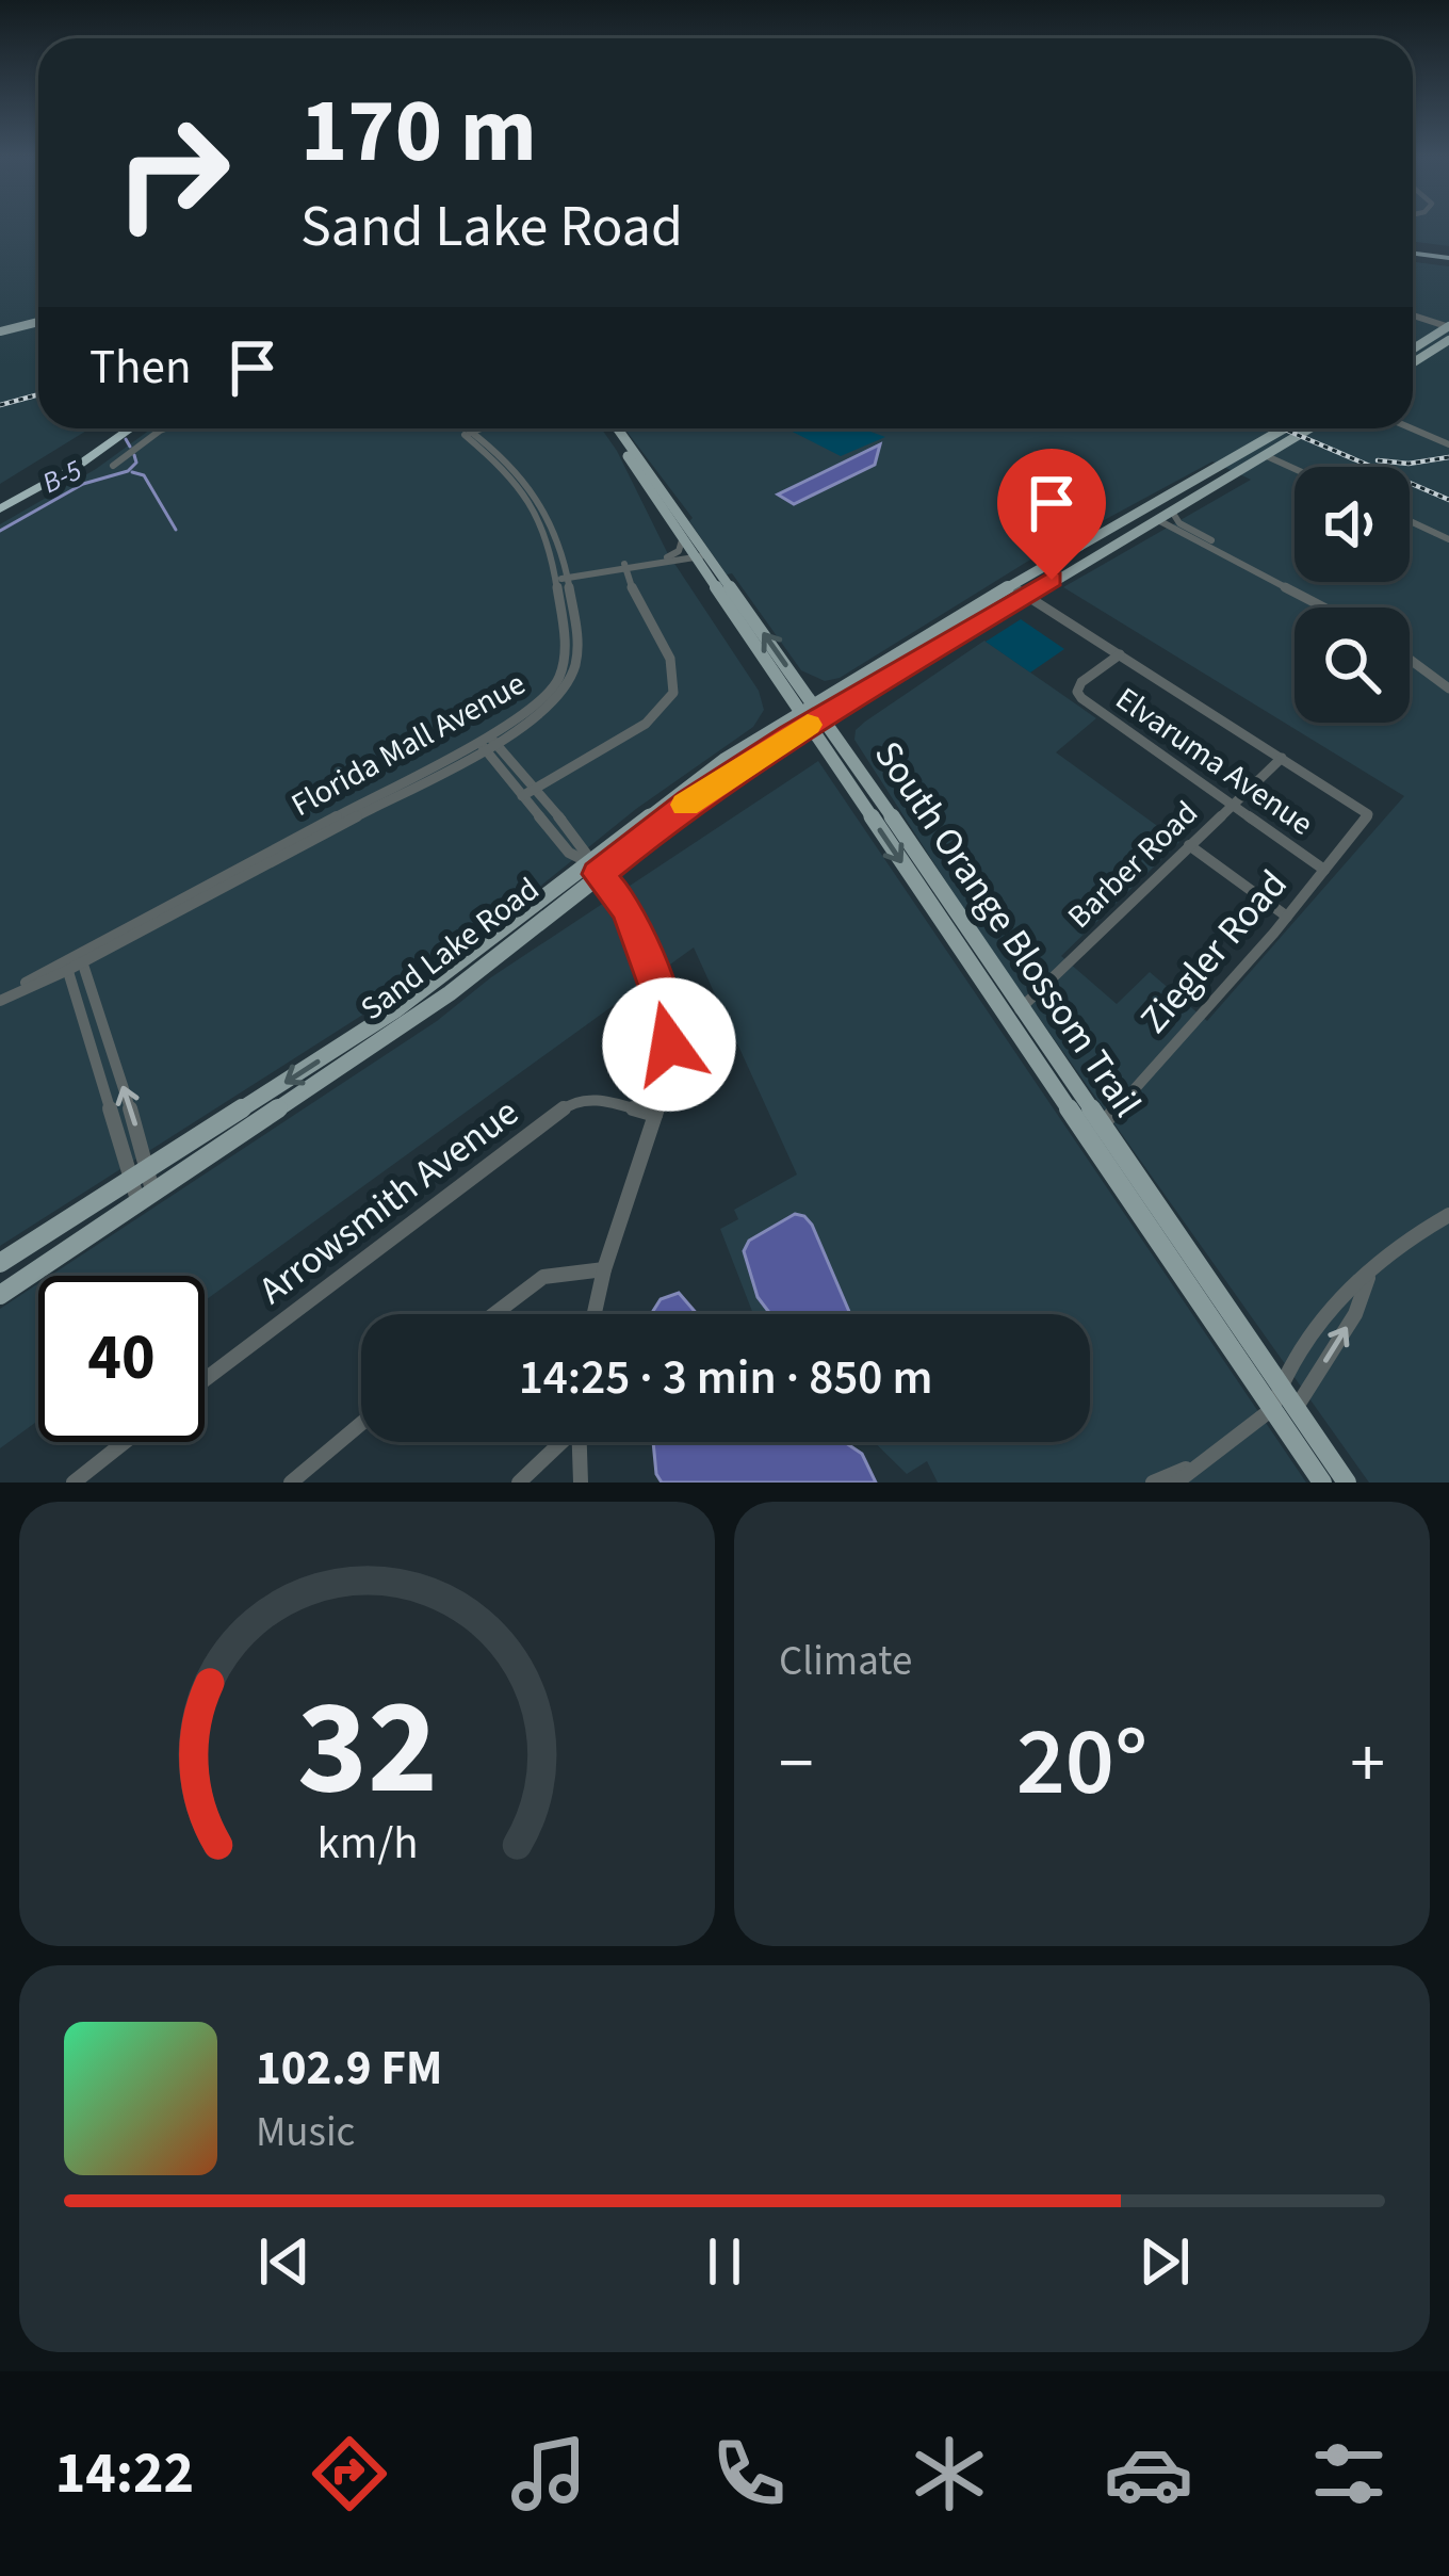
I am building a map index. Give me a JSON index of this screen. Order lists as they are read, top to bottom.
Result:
{
  "streets": {
    "main road": ["South Orange Blossom Trail", "Sand Lake Road"],
    "street": [
      "Florida Mall Avenue",
      "Elvaruma Avenue",
      "Barber Road",
      "Ziegler Road",
      "Arrowsmith Avenue"
    ]
  },
  "crossings": [
    ["Elvaruma Avenue", "Barber Road"],
    ["Elvaruma Avenue", "Ziegler Road"],
    ["Barber Road", "South Orange Blossom Trail"],
    ["Barber Road", "Ziegler Road"],
    ["South Orange Blossom Trail", "Sand Lake Road"],
    ["South Orange Blossom Trail", "Ziegler Road"]
  ],
  "water": ["B-5"],
  "page": {
    "turn": ["170 m", "Sand Lake Road"],
    "then": "Then",
    "limit": "40",
    "trip": "14:25 · 3 min · 850 m",
    "tile": "Climate",
    "heat": ["−", "20°", "+"],
    "song": ["102.9 FM", "Music"],
    "tabs": "14:22",
    "gauge": ["32", "km/h"]
  }
}
